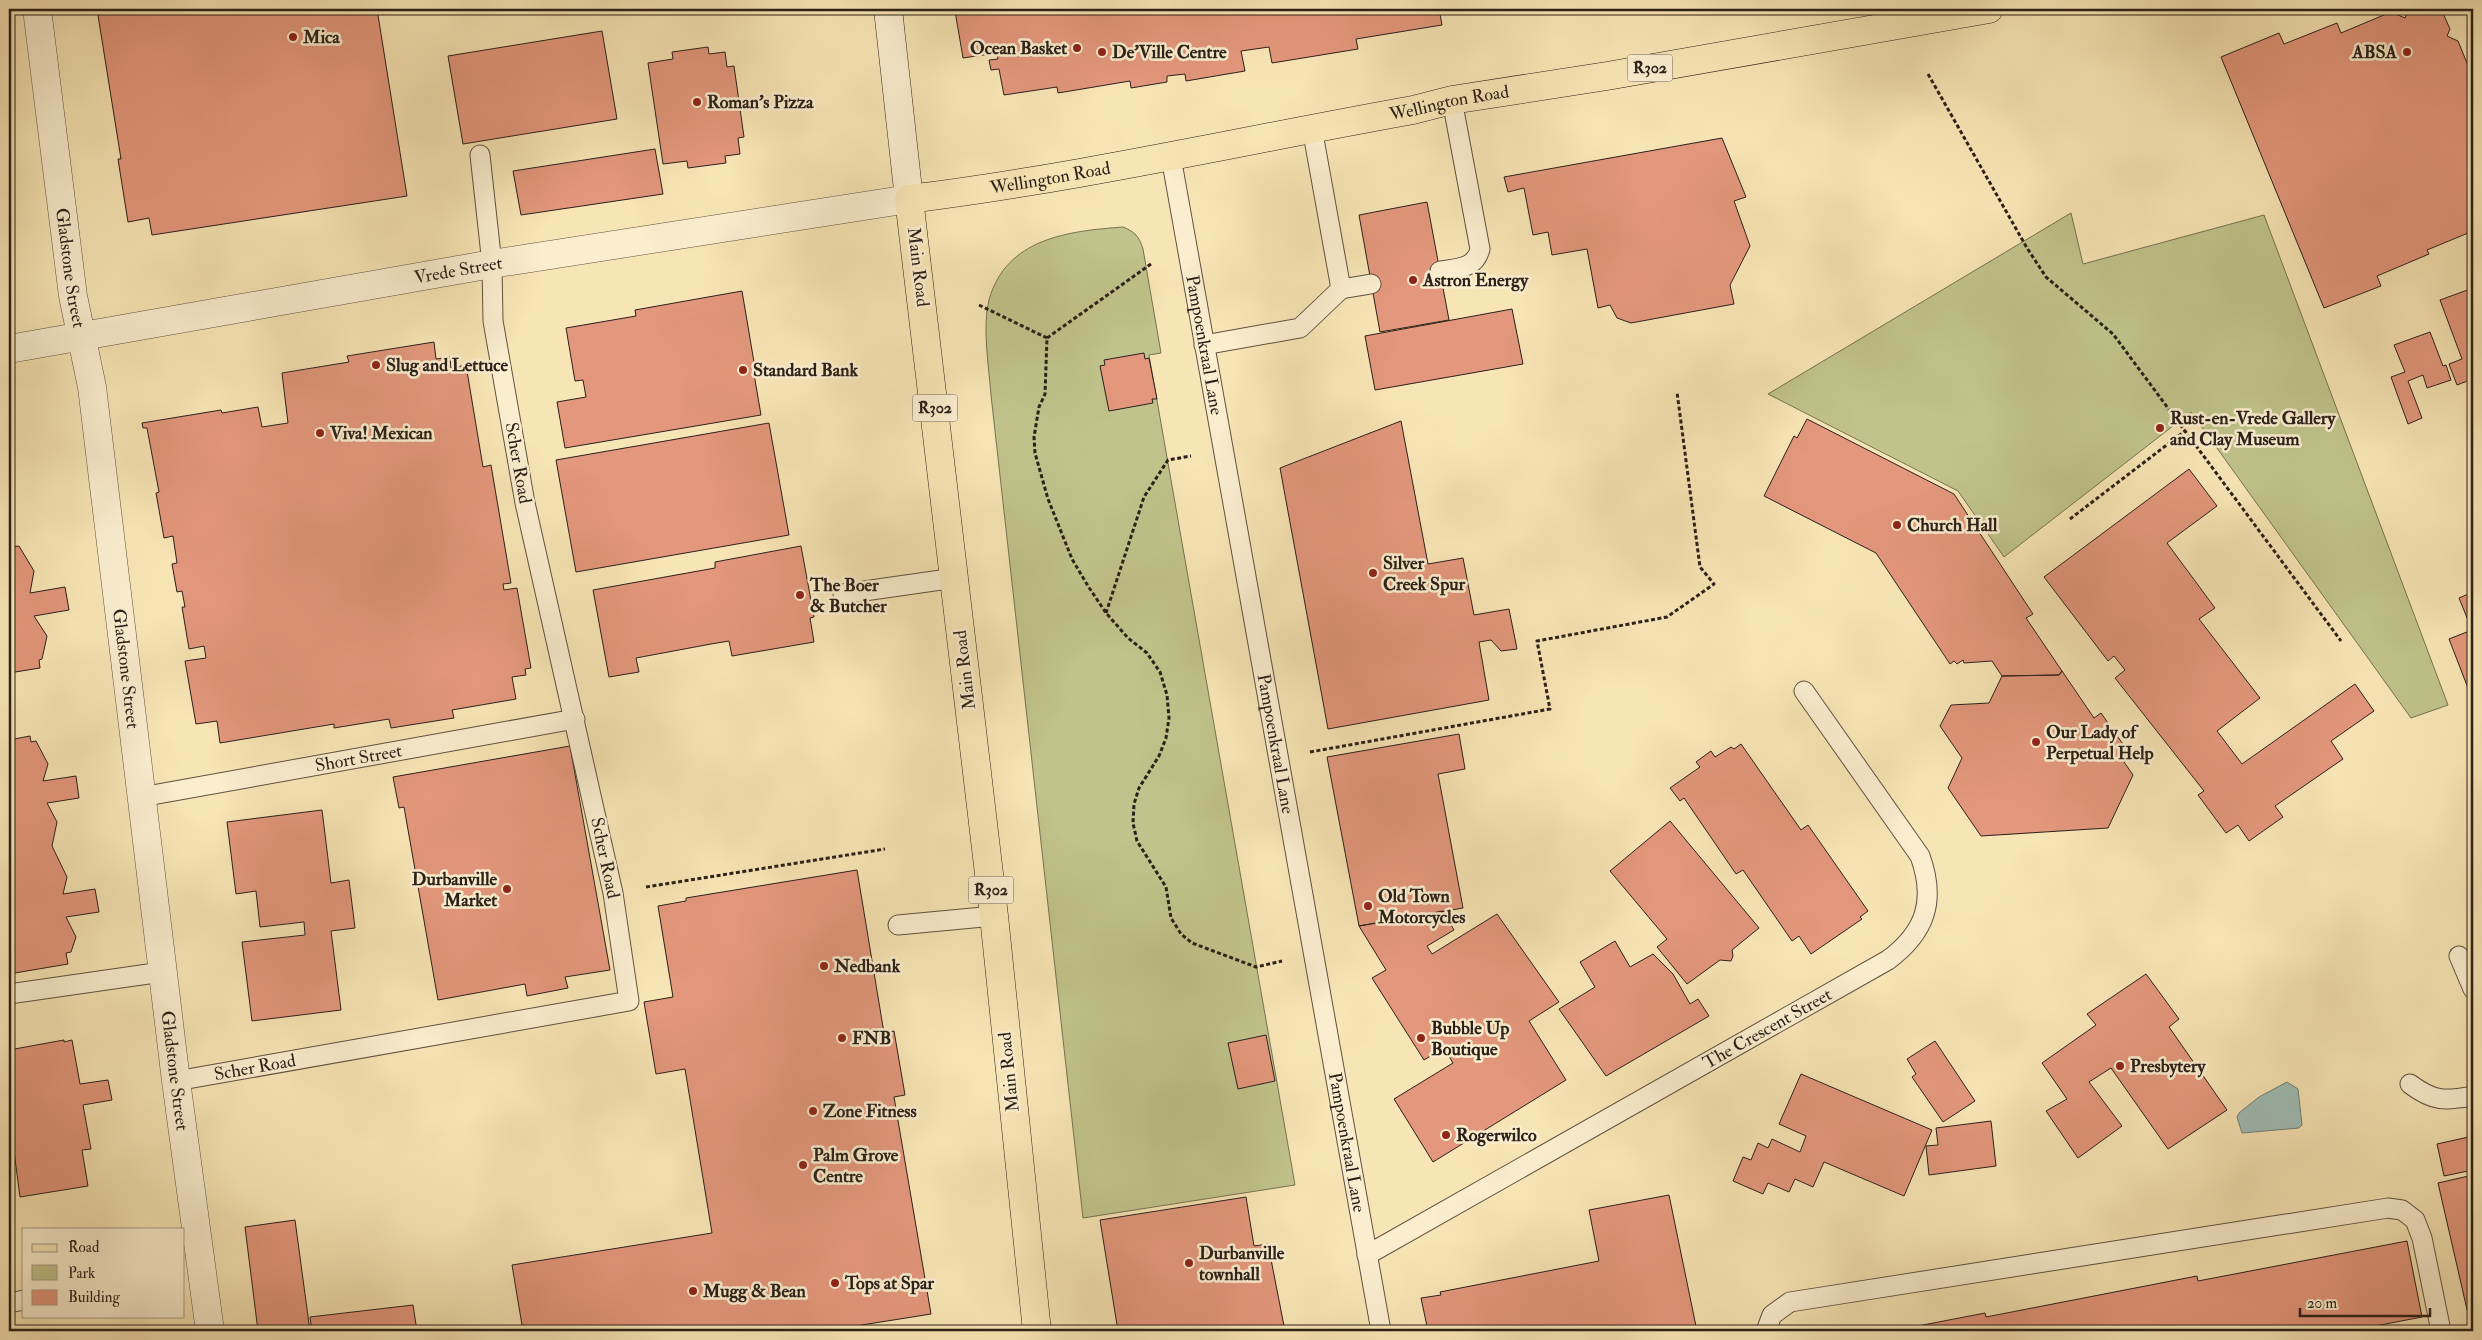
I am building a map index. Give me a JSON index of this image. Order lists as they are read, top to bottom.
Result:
{
  "streets": {
    "main road": ["R302", "Wellington Road", "Main Road"],
    "street": ["Gladstone Street", "Vrede Street"],
    "lane": [
      "Pampoenkraal Lane",
      "Scher Road",
      "Short Street",
      "The Crescent Street"
    ]
  },
  "crossings": [
    ["Wellington Road", "Main Road"],
    ["Wellington Road", "Vrede Street"],
    ["Wellington Road", "Pampoenkraal Lane"],
    ["Main Road", "Vrede Street"],
    ["Gladstone Street", "Vrede Street"],
    ["Gladstone Street", "Scher Road"],
    ["Gladstone Street", "Short Street"],
    ["Vrede Street", "Scher Road"],
    ["Pampoenkraal Lane", "The Crescent Street"],
    ["Scher Road", "Short Street"]
  ],
  "places": [
    "Mica",
    "Ocean Basket",
    "De'Ville Centre",
    "ABSA",
    "Roman's Pizza",
    "Astron Energy",
    "Slug and Lettuce",
    "Standard Bank",
    "Rust-en-Vrede Gallery and Clay Museum",
    "Viva! Mexican",
    "Church Hall",
    "Silver Creek Spur",
    "The Boer & Butcher",
    "Our Lady of Perpetual Help",
    "Durbanville Market",
    "Old Town Motorcycles",
    "Nedbank",
    "FNB",
    "Bubble Up Boutique",
    "Presbytery",
    "Zone Fitness",
    "Rogerwilco",
    "Palm Grove Centre",
    "Durbanville townhall",
    "Tops at Spar",
    "Mugg & Bean"
  ],
  "legend": ["Road", "Park", "Building"],
  "scale_bar": "20 m"
}
